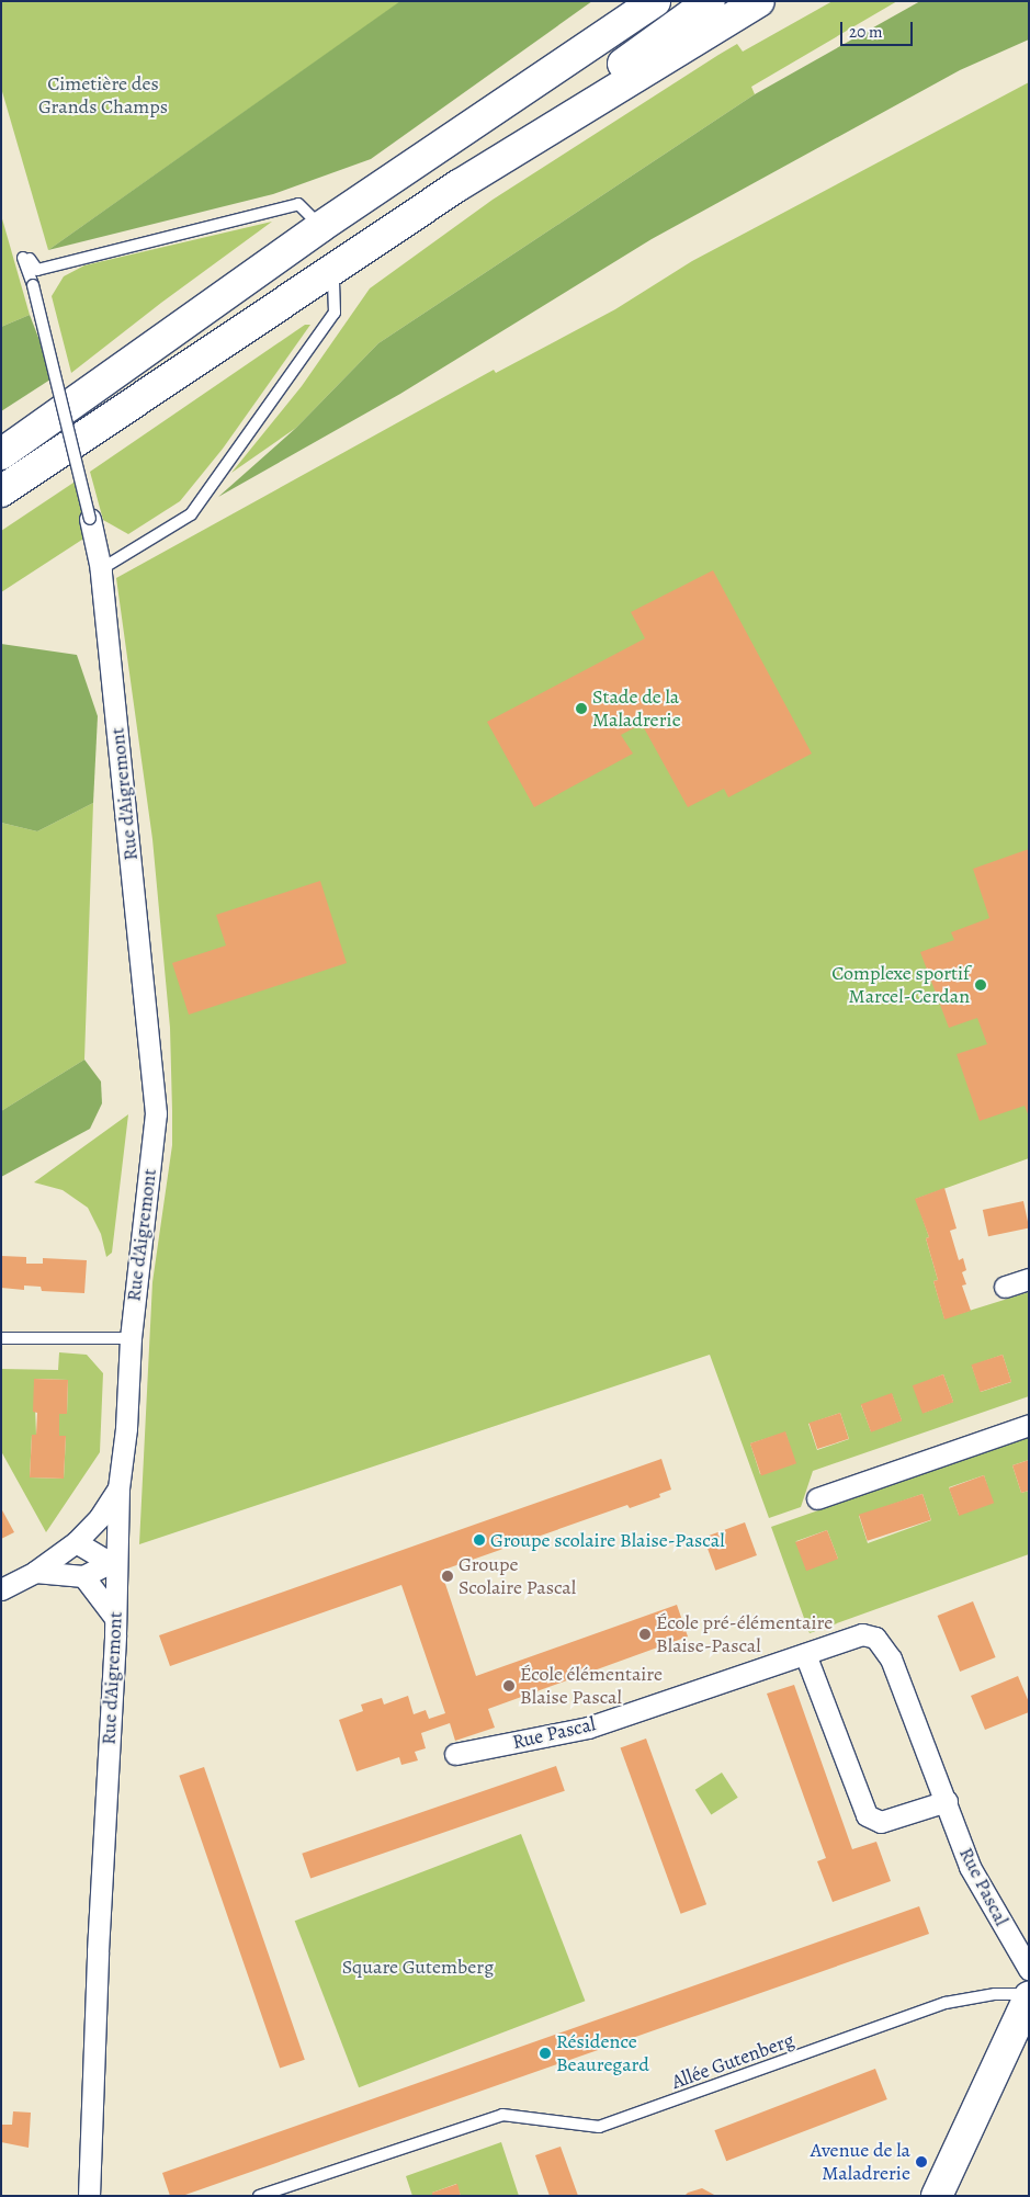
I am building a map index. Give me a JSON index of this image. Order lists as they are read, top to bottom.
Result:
{
  "streets": {
    "street": ["Rue d'Aigremont", "Rue Pascal"],
    "lane": ["Allée Gutenberg"]
  },
  "parks": ["Cimetière des Grands Champs", "Square Gutemberg"],
  "places": [
    "Stade de la Maladrerie",
    "Complexe sportif Marcel-Cerdan",
    "Groupe scolaire Blaise-Pascal",
    "Groupe Scolaire Pascal",
    "École pré-élémentaire Blaise-Pascal",
    "École élémentaire Blaise Pascal",
    "Résidence Beauregard",
    "Avenue de la Maladrerie"
  ],
  "scale_bar": "20 m"
}
